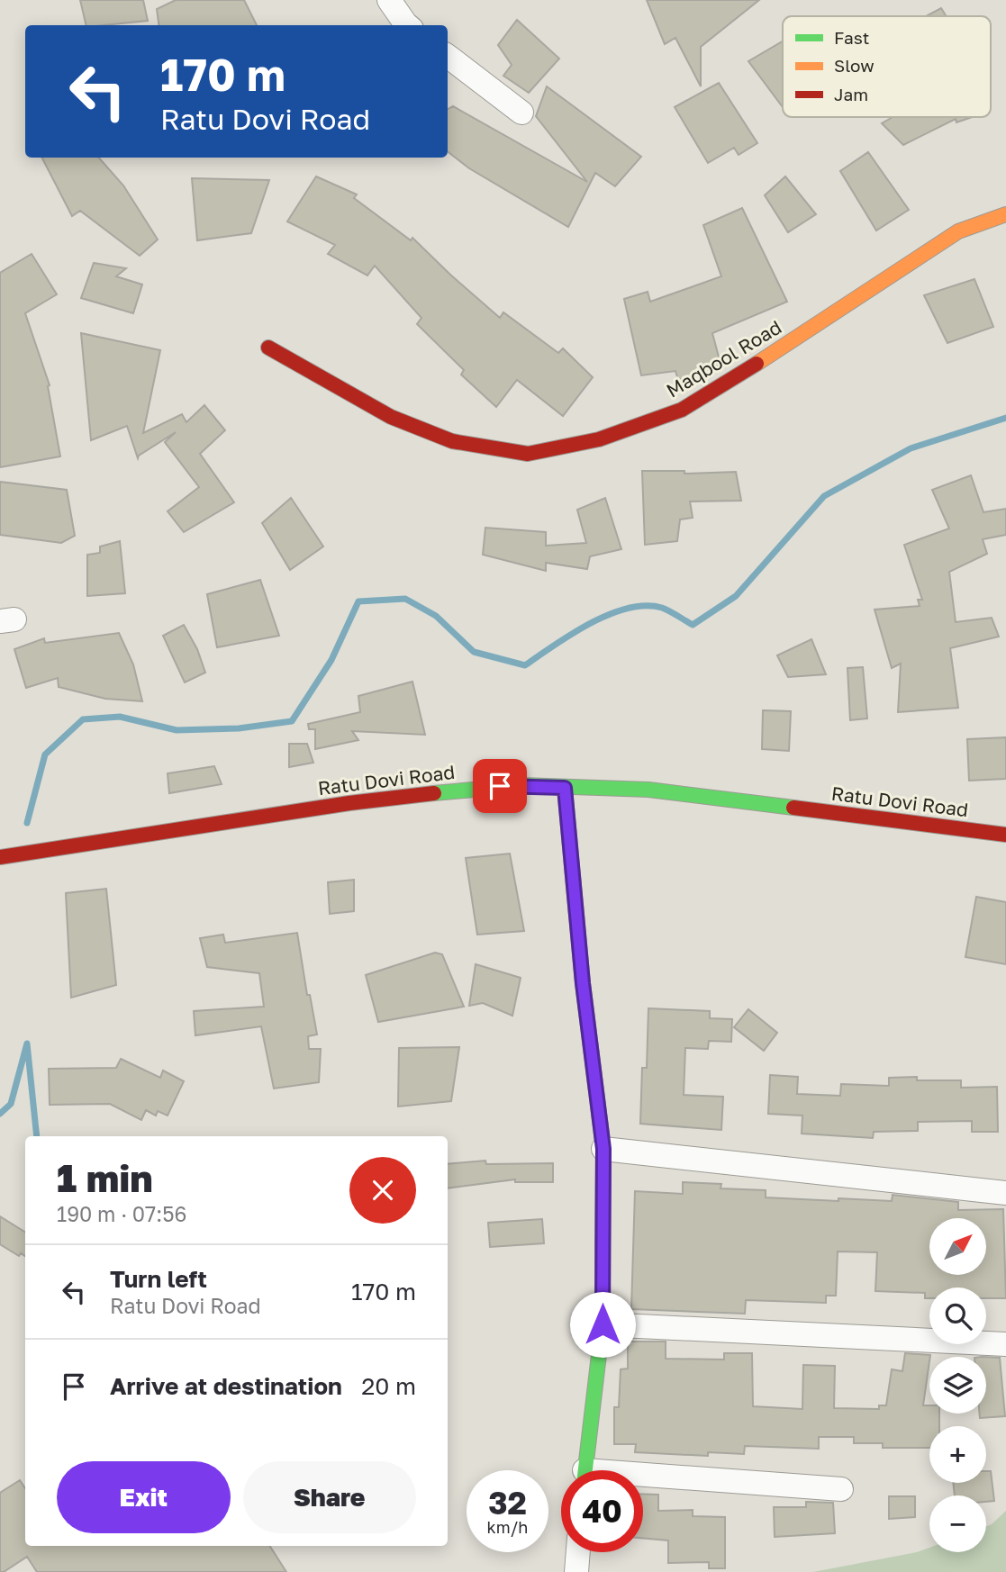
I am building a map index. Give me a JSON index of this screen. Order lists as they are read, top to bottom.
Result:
{
  "streets": {
    "street": ["Maqbool Road", "Ratu Dovi Road"]
  },
  "legend": ["Fast", "Slow", "Jam"],
  "north": "top right",
  "page": {
    "turn": ["170 m", "Ratu Dovi Road"],
    "heading": ["1 min", "190 m · 07:56"],
    "map_buttons": ["+", "−"],
    "list": [
      {
        "name": "Turn left",
        "note": "Ratu Dovi Road",
        "value": "170 m"
      },
      {
        "name": "Arrive at destination",
        "value": "20 m"
      }
    ],
    "buttons": ["Exit", "Share"],
    "speed": "32 km/h",
    "limit": "40"
  }
}
